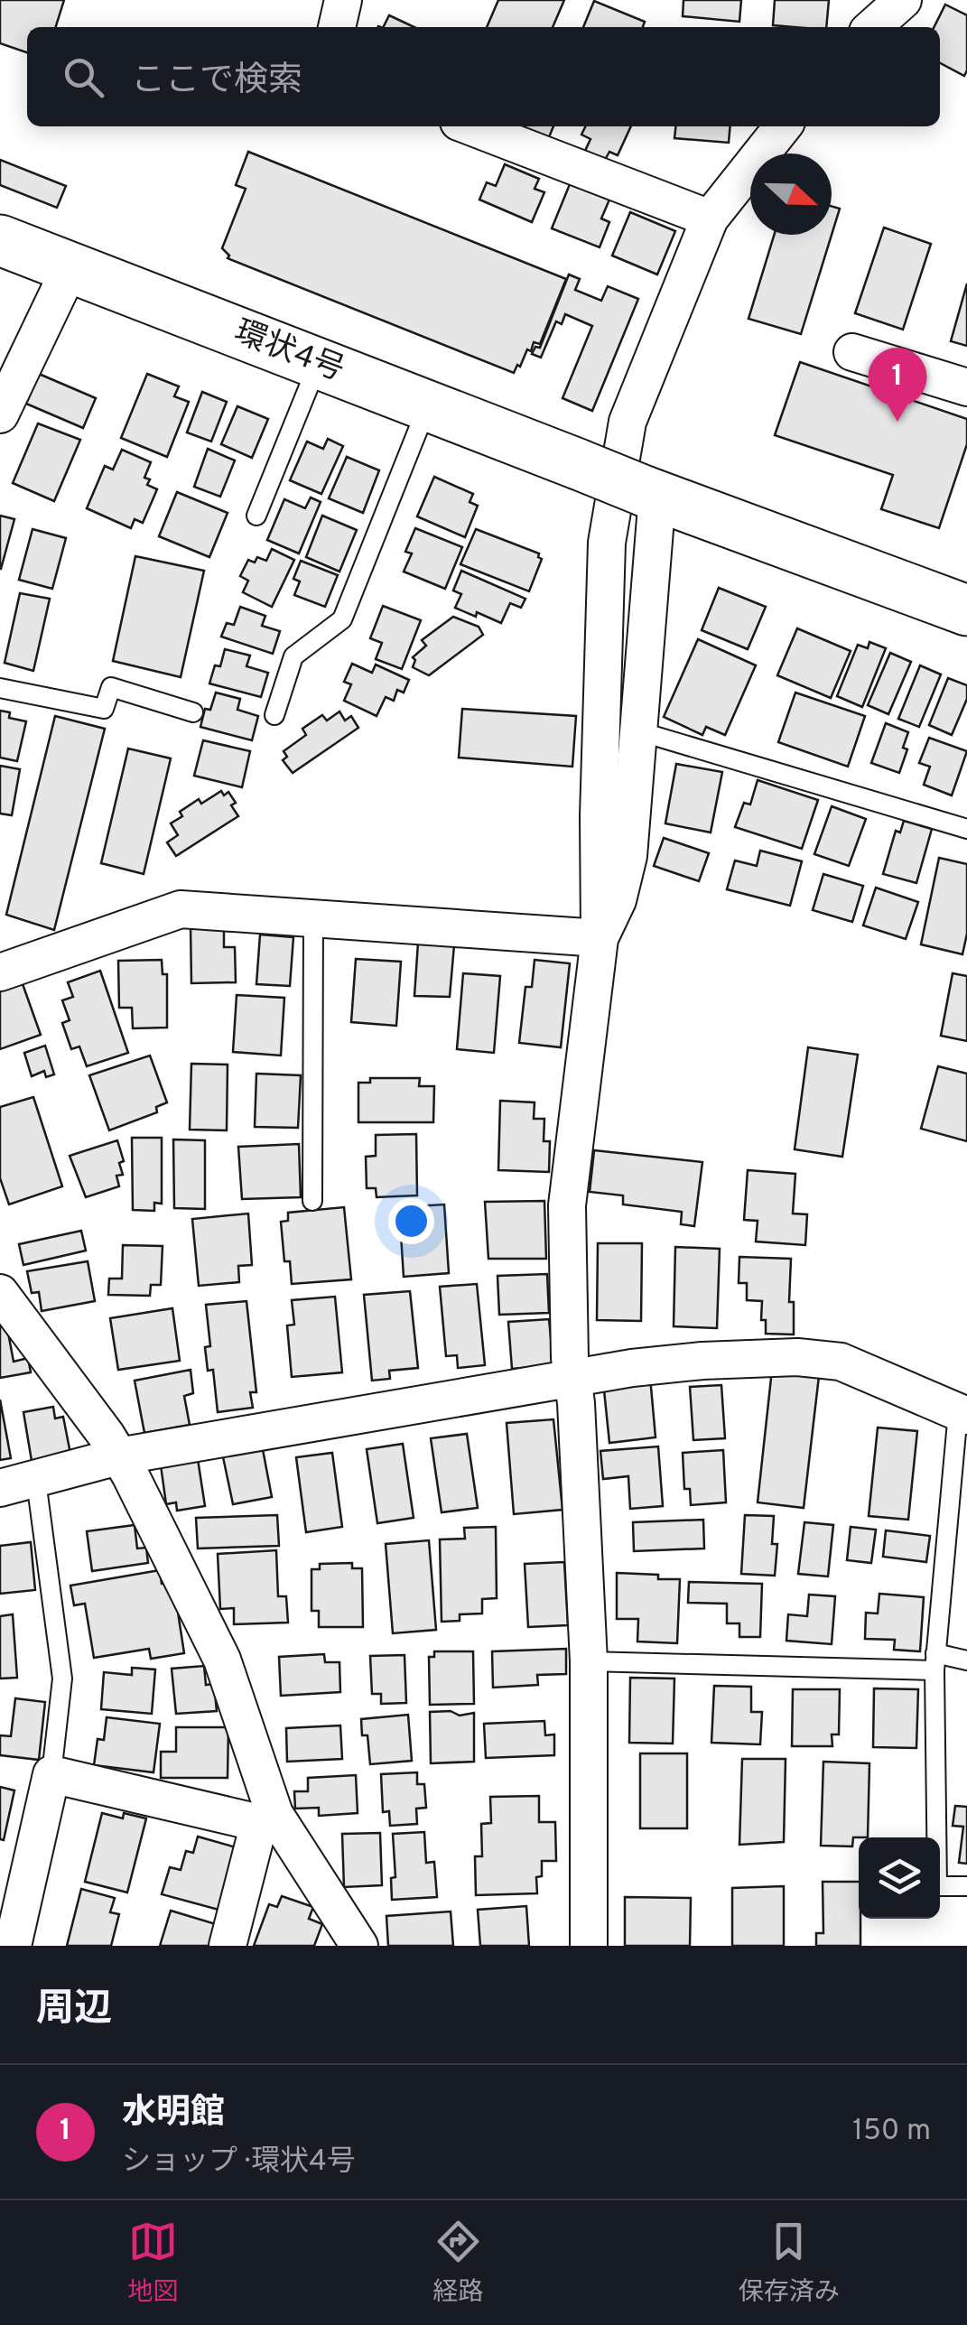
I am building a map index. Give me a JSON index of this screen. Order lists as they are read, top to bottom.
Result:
{
  "streets": {
    "main road": ["環状4号"]
  },
  "north": "right",
  "page": {
    "search": "ここで検索",
    "pins": "1",
    "heading": "周辺",
    "list": [
      {
        "mark": "1",
        "name": "水明館",
        "note": "ショップ · 環状4号",
        "value": "150 m"
      }
    ],
    "nav": ["地図", "経路", "保存済み"]
  }
}
